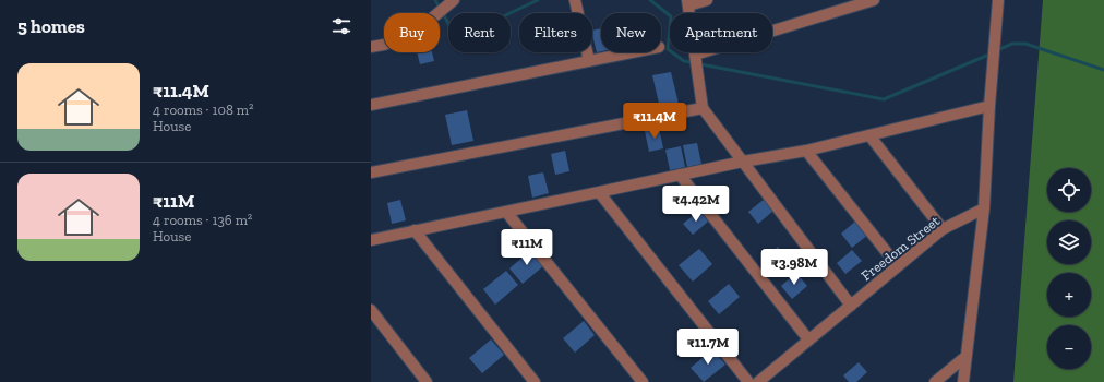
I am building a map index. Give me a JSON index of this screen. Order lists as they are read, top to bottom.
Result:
{
  "streets": {
    "street": ["Freedom Street"]
  },
  "page": {
    "heading": "5 homes",
    "chip": [
      "Buy",
      "Rent",
      "Filters",
      "New",
      "Apartment"
    ],
    "list": [
      {
        "name": "₹11.4M",
        "note": "4 rooms · 108 m² · House"
      },
      {
        "name": "₹11M",
        "note": "4 rooms · 136 m² · House"
      }
    ],
    "price": [
      "₹11.4M",
      "₹4.42M",
      "₹11M",
      "₹3.98M",
      "₹11.7M"
    ],
    "map_buttons": ["+", "−"]
  }
}
